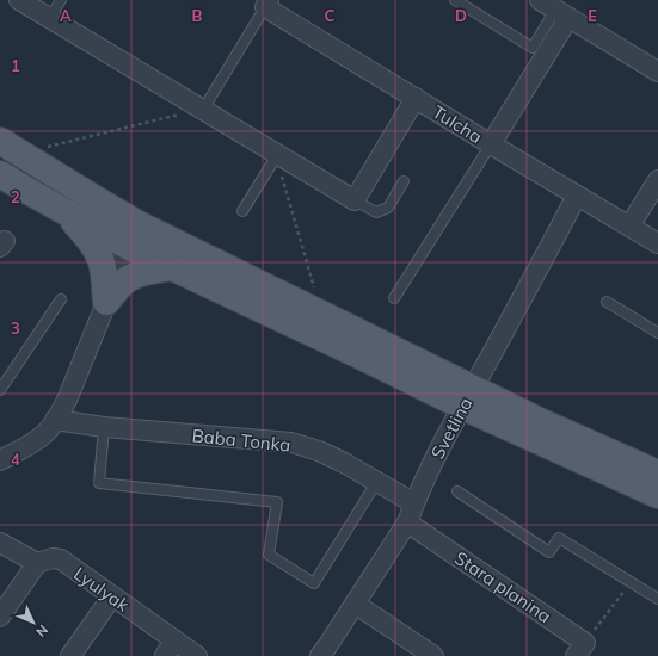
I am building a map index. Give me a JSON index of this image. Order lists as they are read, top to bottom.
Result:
{
  "streets": {
    "street": [
      "Tulcha",
      "Svetlina",
      "Baba Tonka",
      "Stara planina",
      "Lyulyak"
    ]
  },
  "crossings": [
    ["Tulcha", "Svetlina"],
    ["Svetlina", "Baba Tonka"],
    ["Svetlina", "Stara planina"]
  ],
  "north": "bottom right",
  "grid": {
    "columns": [
      "A",
      "B",
      "C",
      "D",
      "E"
    ],
    "rows": [
      "1",
      "2",
      "3",
      "4"
    ]
  }
}
